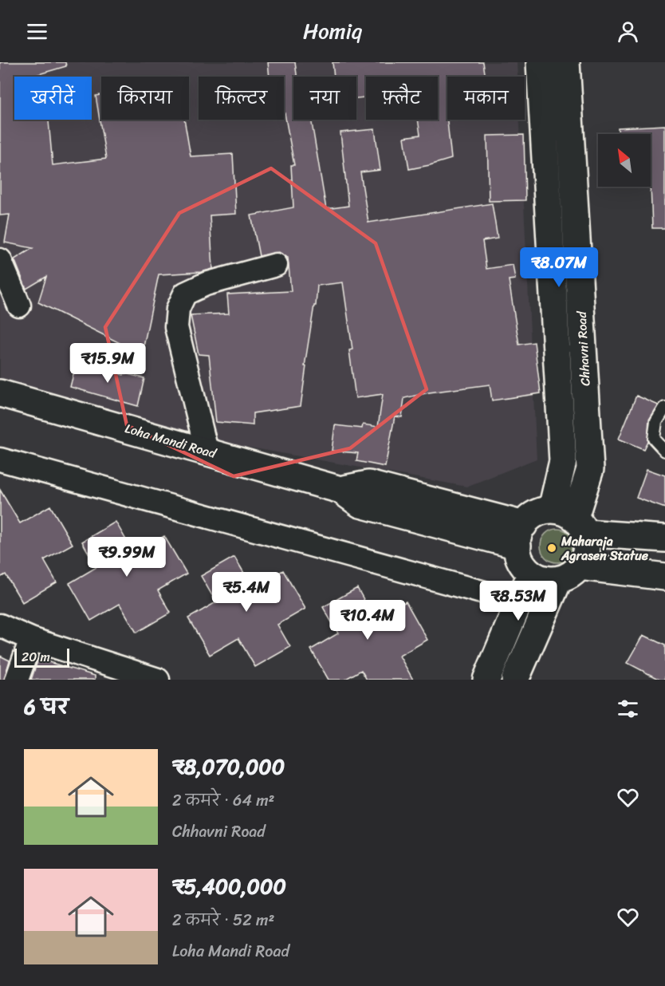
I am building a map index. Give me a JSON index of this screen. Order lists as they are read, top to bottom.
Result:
{
  "streets": {
    "main road": ["Chhavni Road", "Loha Mandi Road"]
  },
  "crossings": [
    ["Chhavni Road", "Loha Mandi Road"]
  ],
  "places": ["Maharaja Agrasen Statue"],
  "scale_bar": "20 m",
  "north": "top left",
  "page": {
    "header": "Homiq",
    "chip": [
      "खरीदें",
      "किराया",
      "फ़िल्टर",
      "नया",
      "फ़्लैट",
      "मकान"
    ],
    "price": [
      "₹8.07M",
      "₹15.9M",
      "₹9.99M",
      "₹5.4M",
      "₹8.53M",
      "₹10.4M"
    ],
    "scale": "20 m",
    "heading": "6 घर",
    "list": [
      {
        "name": "₹8,070,000",
        "note": "2 कमरे · 64 m² · Chhavni Road"
      },
      {
        "name": "₹5,400,000",
        "note": "2 कमरे · 52 m² · Loha Mandi Road"
      }
    ]
  }
}
